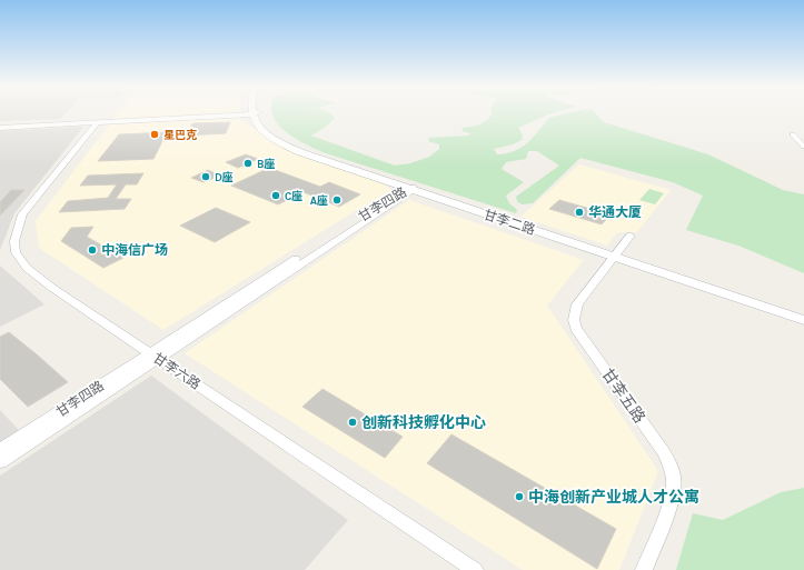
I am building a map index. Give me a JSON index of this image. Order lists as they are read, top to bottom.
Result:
{
  "streets": {
    "main road": ["甘李二路"],
    "street": ["甘李四路", "甘李六路", "甘李五路"]
  },
  "crossings": [
    ["甘李四路", "甘李二路"],
    ["甘李四路", "甘李六路"],
    ["甘李二路", "甘李五路"]
  ],
  "places": [
    "星巴克",
    "B座",
    "D座",
    "C座",
    "A座",
    "华通大厦",
    "中海信广场",
    "创新科技孵化中心",
    "中海创新产业城人才公寓"
  ]
}
